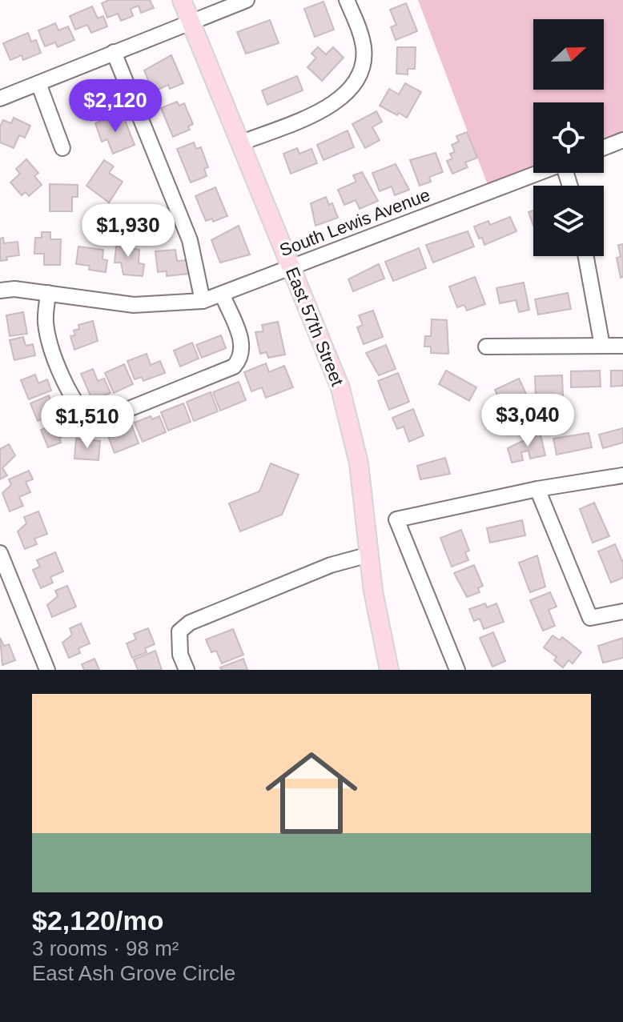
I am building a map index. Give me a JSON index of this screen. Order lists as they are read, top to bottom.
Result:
{
  "streets": {
    "main road": ["East 57th Street"],
    "street": ["South Lewis Avenue"]
  },
  "crossings": [
    ["South Lewis Avenue", "East 57th Street"]
  ],
  "north": "right",
  "page": {
    "price": [
      "$2,120",
      "$1,930",
      "$3,040",
      "$1,510"
    ],
    "list": [
      {
        "name": "$2,120/mo",
        "note": "3 rooms · 98 m² · East Ash Grove Circle"
      }
    ]
  }
}
